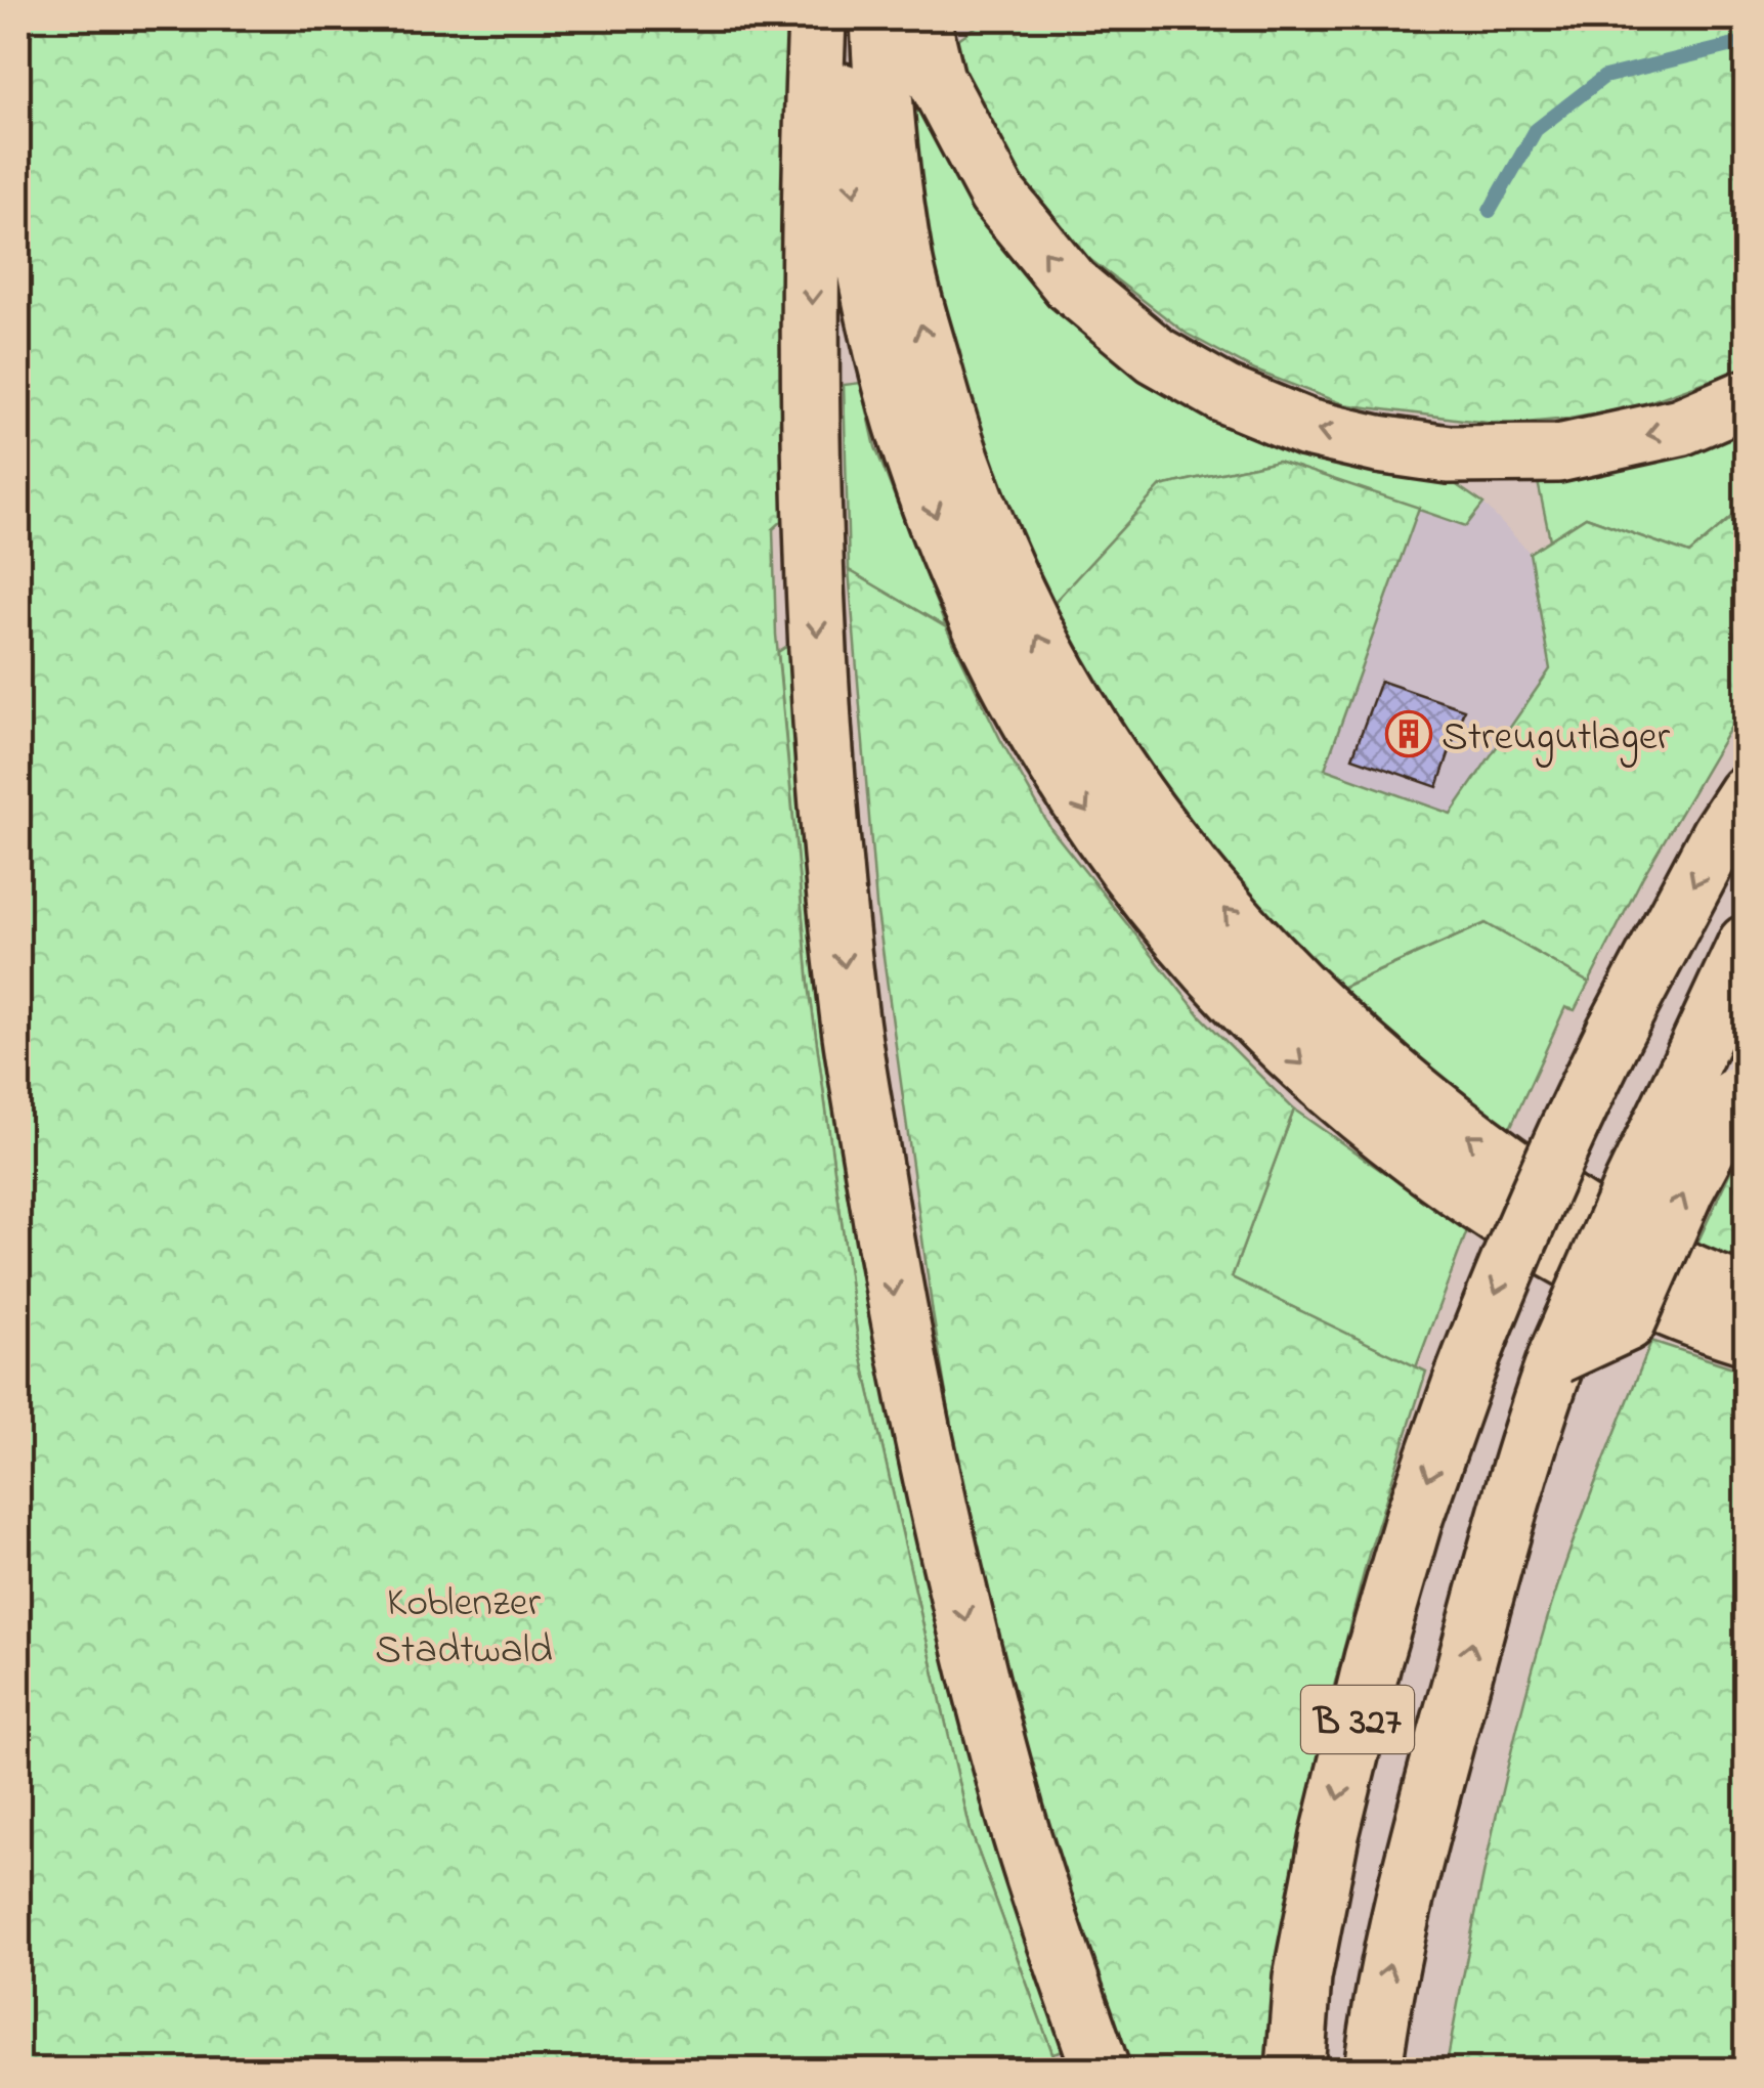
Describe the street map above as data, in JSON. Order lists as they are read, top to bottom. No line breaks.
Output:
{"streets":{"highway":["B 327"]},"parks":["Koblenzer Stadtwald"],"places":{"building":["Streugutlager"]}}
